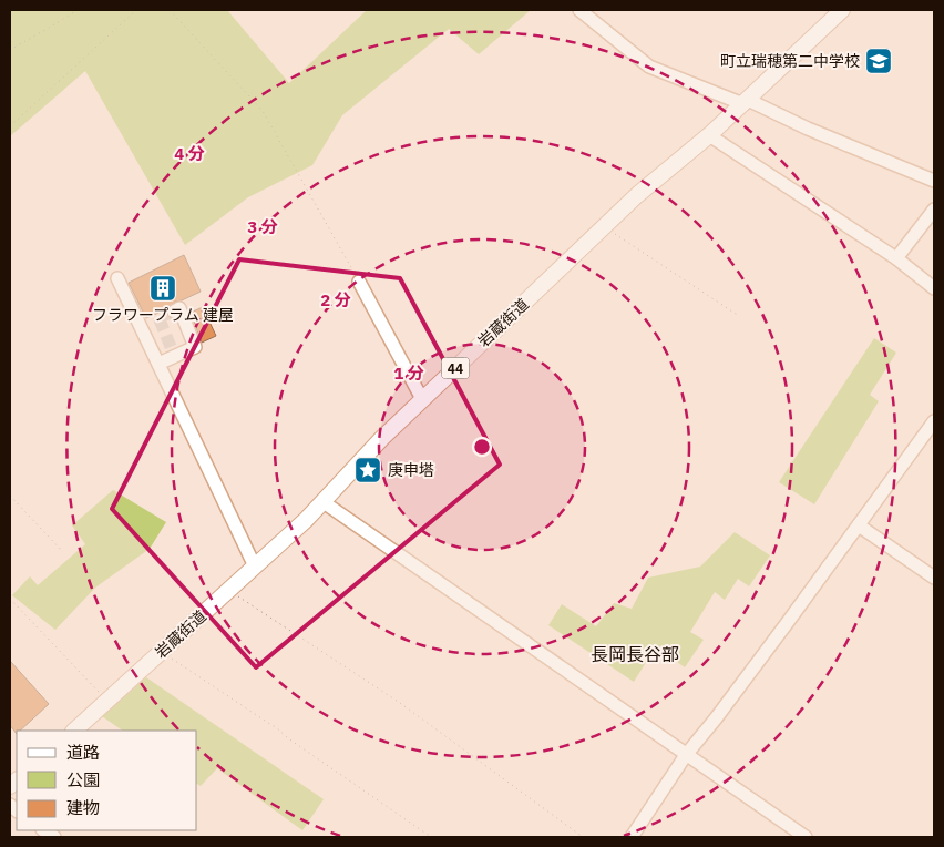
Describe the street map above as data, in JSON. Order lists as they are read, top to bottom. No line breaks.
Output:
{"streets":{"main road":["岩蔵街道","44"]},"districts":["長岡長谷部"],"places":{"school or university":["町立瑞穂第二中学校"],"building":["フラワープラム 建屋"],"place":["庚申塔"]},"legend":["道路","公園","建物"],"rings":["4 分","3 分","2 分","1 分"]}
